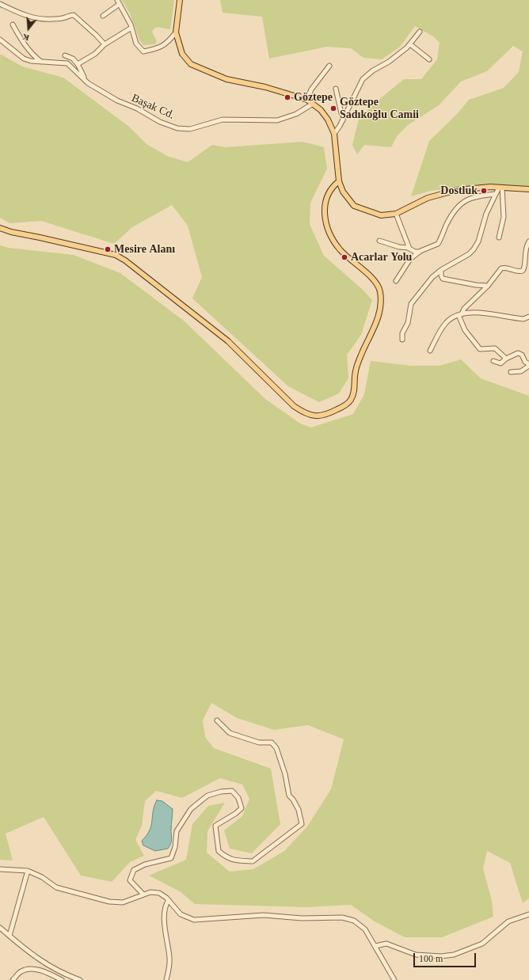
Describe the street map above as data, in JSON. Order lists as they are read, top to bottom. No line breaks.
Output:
{"streets":{"street":["Başak Cd."]},"places":["Göztepe","Göztepe Sadıkoğlu Camii","Dostluk","Mesire Alanı","Acarlar Yolu"],"scale_bar":"100 m","north":"bottom"}
